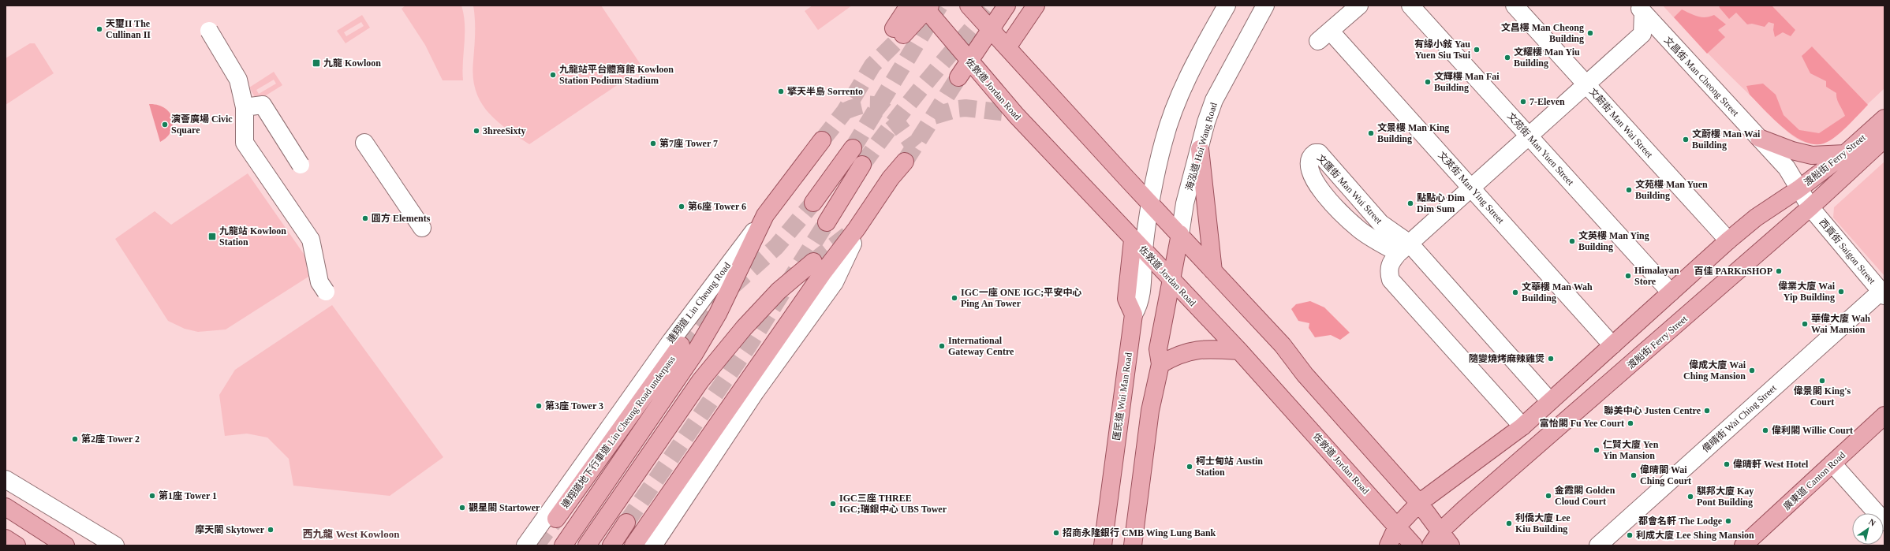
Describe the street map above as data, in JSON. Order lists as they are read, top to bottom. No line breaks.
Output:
{"streets":{"main road":["佐敦道 Jordan Road","海泓道 Hoi Wang Road","渡船街 Ferry Street","連翔道 Lin Cheung Road","匯民道 Wui Man Road","連翔道地下行車道 Lin Cheung Road underpass","廣東道 Canton Road"],"street":["文昌街 Man Cheong Street","文蔚街 Man Wai Street","文苑街 Man Yuen Street","文英街 Man Ying Street","文匯街 Man Wui Street","西貢街 Saigon Street","偉晴街 Wai Ching Street"]},"crossings":[["文昌街 Man Cheong Street","渡船街 Ferry Street"],["文昌街 Man Cheong Street","西貢街 Saigon Street"],["佐敦道 Jordan Road","海泓道 Hoi Wang Road"],["佐敦道 Jordan Road","匯民道 Wui Man Road"],["文蔚街 Man Wai Street","渡船街 Ferry Street"],["文苑街 Man Yuen Street","渡船街 Ferry Street"],["渡船街 Ferry Street","文英街 Man Ying Street"],["渡船街 Ferry Street","文匯街 Man Wui Street"],["渡船街 Ferry Street","西貢街 Saigon Street"],["西貢街 Saigon Street","偉晴街 Wai Ching Street"]],"districts":["西九龍 West Kowloon"],"places":{"other":["天璽II The Cullinan II","文昌樓 Man Cheong Building","有緣小敍 Yau Yuen Siu Tsui","文耀樓 Man Yiu Building","九龍站平台體育館 Kowloon Station Podium Stadium","文輝樓 Man Fai Building","擎天半島 Sorrento","7-Eleven","演薈廣場 Civic Square","3hreeSixty","文景樓 Man King Building","文蔚樓 Man Wai Building","第7座 Tower 7","文苑樓 Man Yuen Building","點點心 Dim Dim Sum","第6座 Tower 6","圓方 Elements","文英樓 Man Ying Building","百佳 PARKnSHOP","Himalayan Store","偉業大廈 Wai Yip Building","文華樓 Man Wah Building","IGC一座 ONE IGC;平安中心 Ping An Tower","華偉大廈 Wah Wai Mansion","International Gateway Centre","隨變燒烤麻辣雞煲","偉成大廈 Wai Ching Mansion","偉景閣 King's Court","第3座 Tower 3","聯美中心 Justen Centre","富怡閣 Fu Yee Court","偉利閣 Willie Court","第2座 Tower 2","仁賢大廈 Yen Yin Mansion","偉晴軒 West Hotel","柯士甸站 Austin Station","偉晴閣 Wai Ching Court","第1座 Tower 1","金霞閣 Golden Cloud Court","騏邦大廈 Kay Pont Building","IGC三座 THREE IGC;瑞銀中心 UBS Tower","觀星閣 Startower","都會名軒 The Lodge","利僑大廈 Lee Kiu Building","摩天閣 Skytower","招商永隆銀行 CMB Wing Lung Bank","利成大廈 Lee Shing Mansion"],"transit":["九龍 Kowloon","九龍站 Kowloon Station"]},"north":"top right"}
